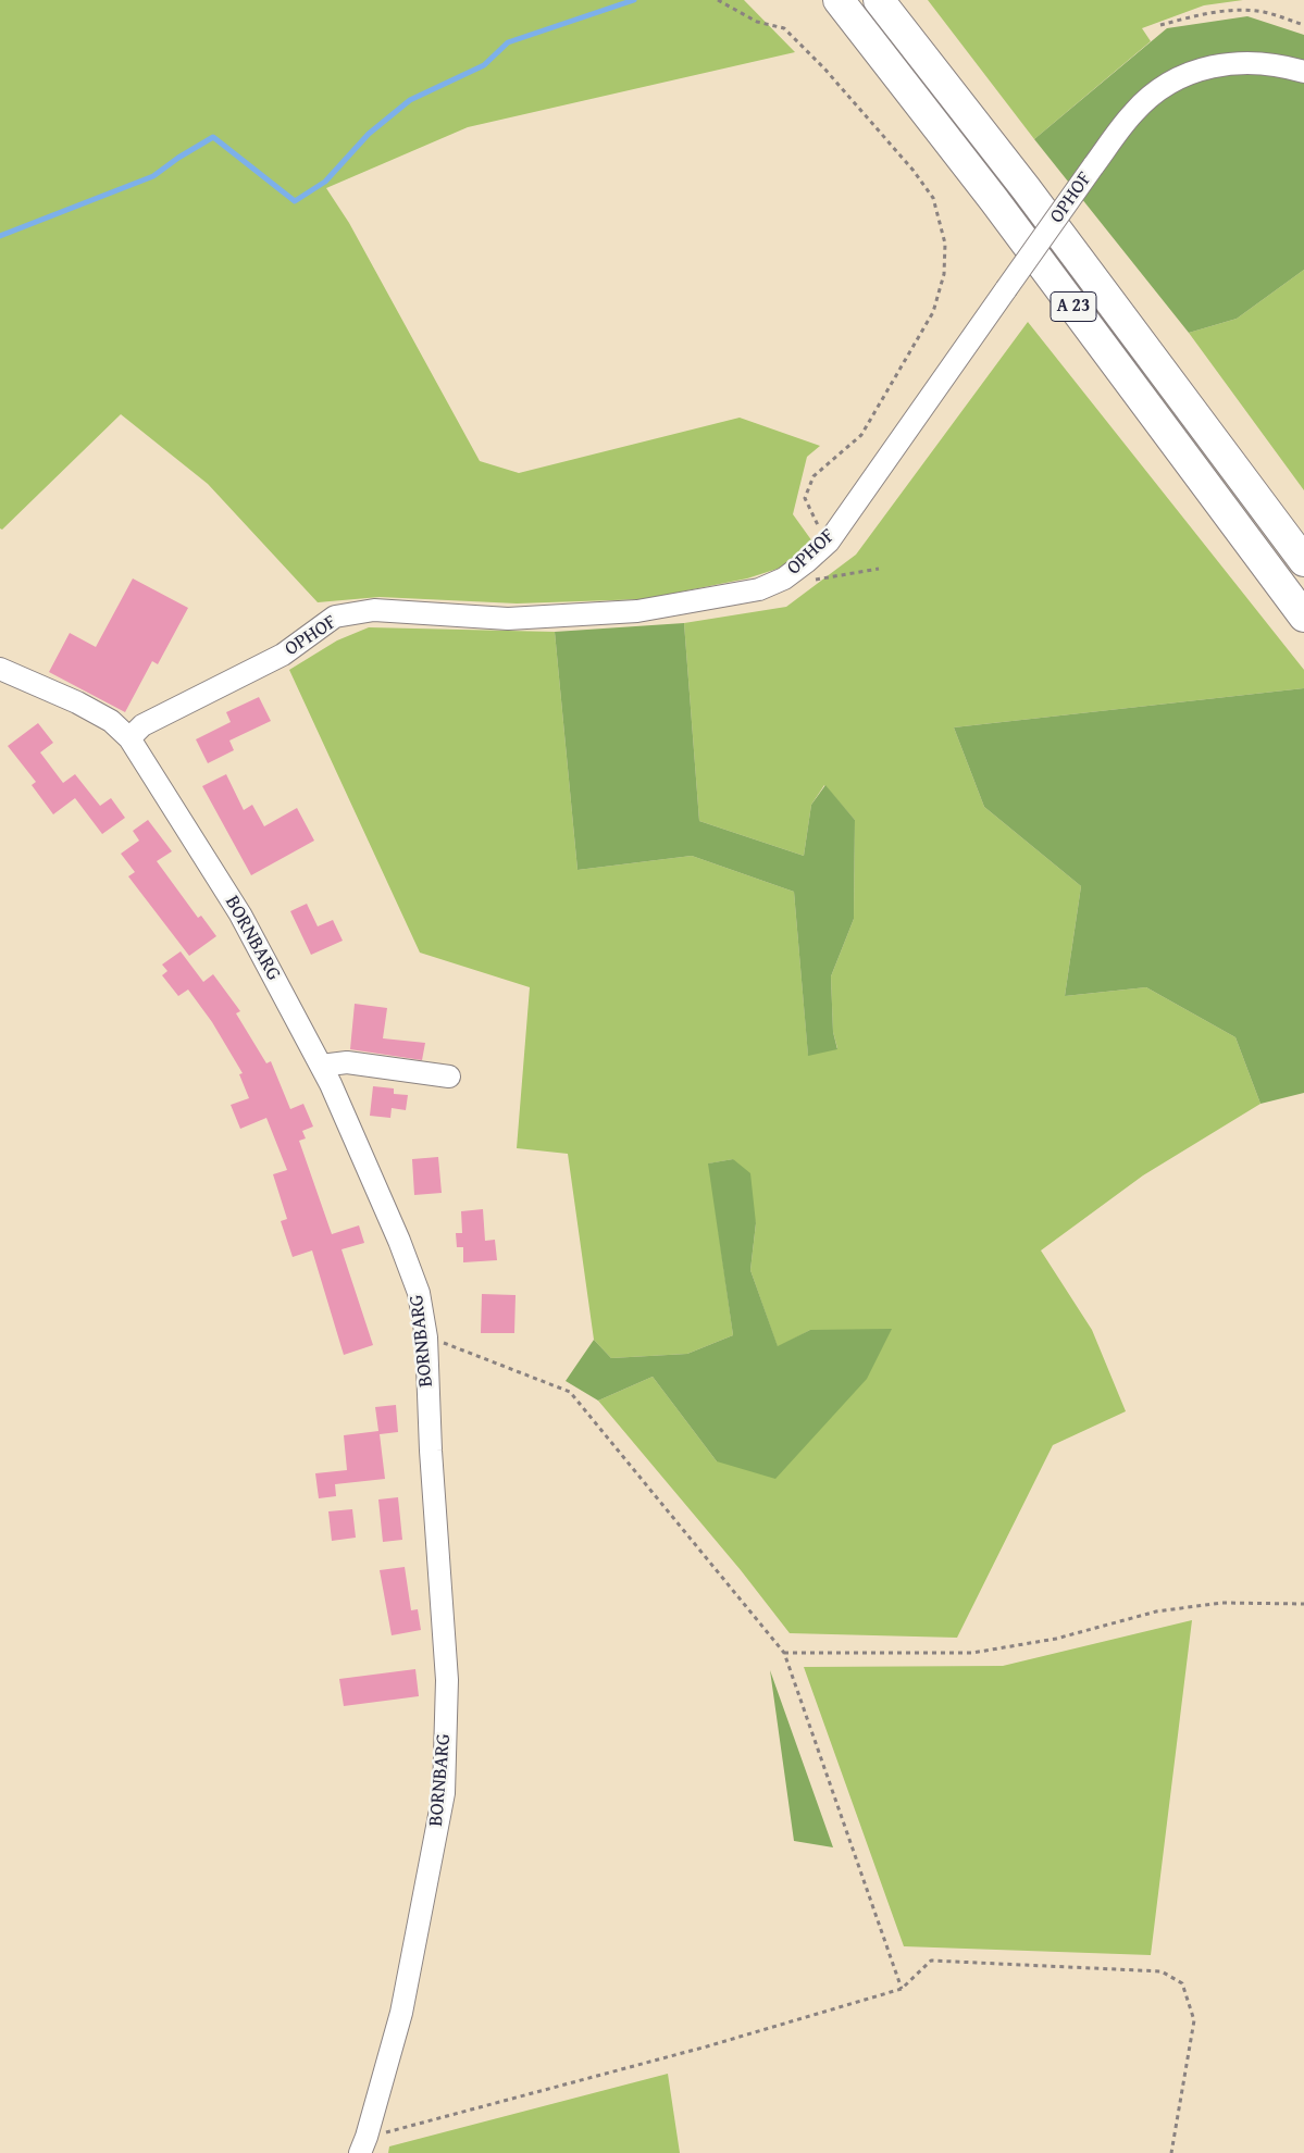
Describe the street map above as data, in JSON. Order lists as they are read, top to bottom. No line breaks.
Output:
{"streets":{"highway":["A 23"],"street":["OPHOF","BORNBARG"]},"crossings":[["OPHOF","BORNBARG"]]}
